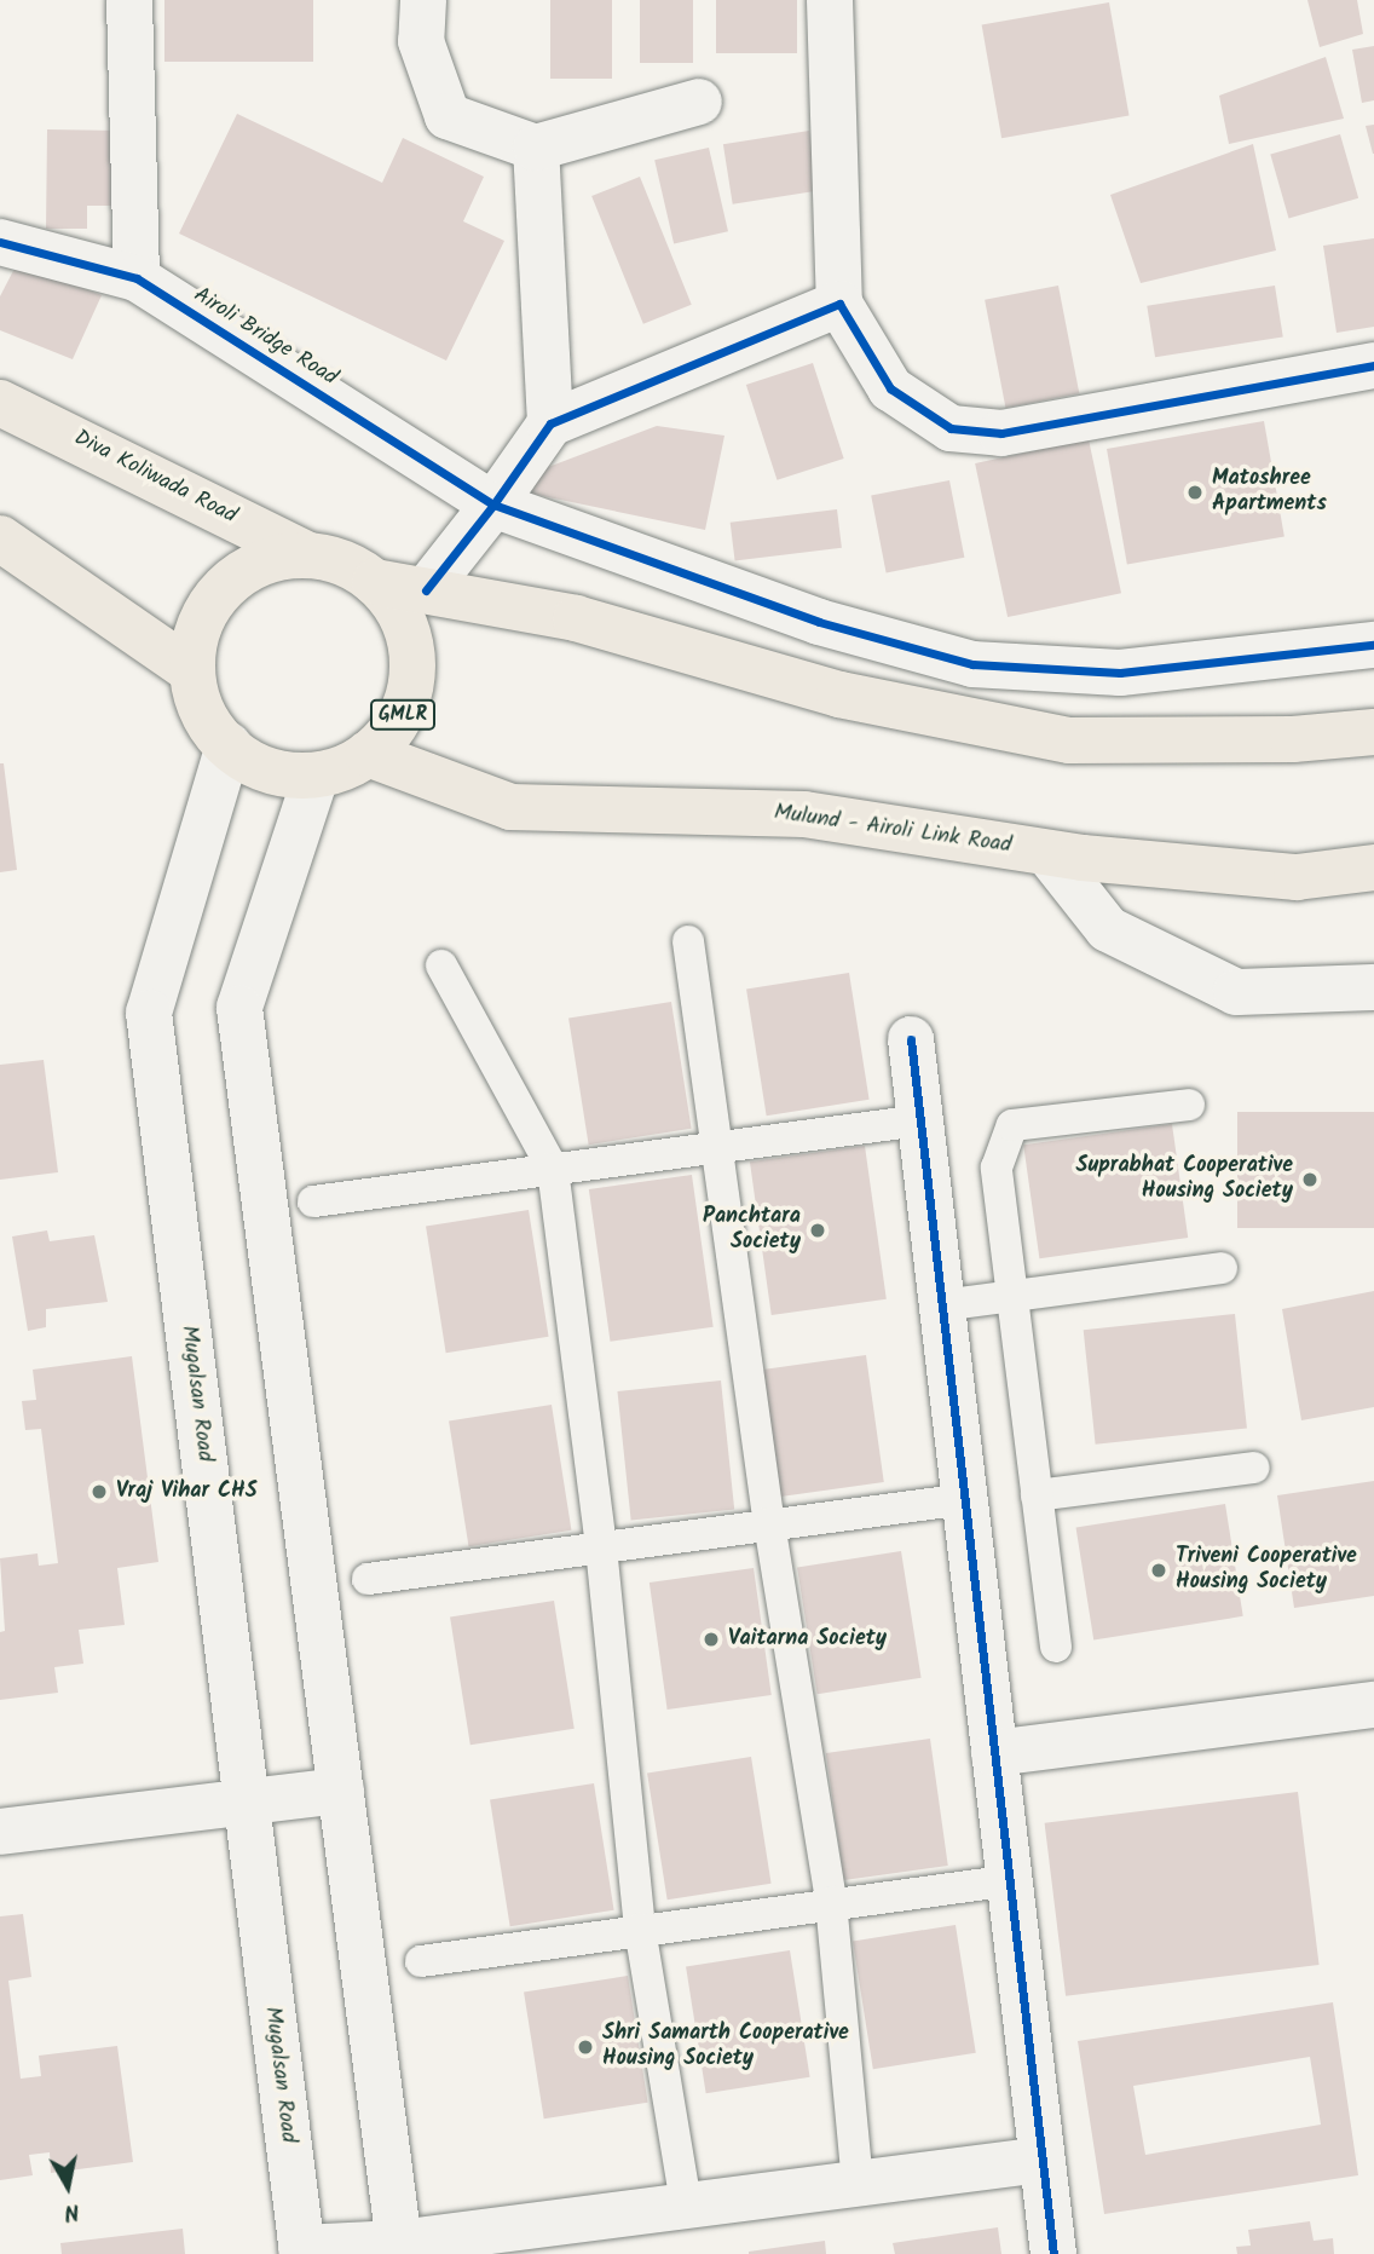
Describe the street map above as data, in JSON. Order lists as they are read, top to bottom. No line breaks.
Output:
{"streets":{"main road":["Diva Koliwada Road","GMLR","Mulund - Airoli Link Road"],"street":["Airoli Bridge Road","Mugalsan Road"]},"crossings":[["Diva Koliwada Road","GMLR"],["Diva Koliwada Road","Mulund - Airoli Link Road"],["Diva Koliwada Road","Mugalsan Road"],["GMLR","Mulund - Airoli Link Road"],["GMLR","Mugalsan Road"],["Mulund - Airoli Link Road","Mugalsan Road"]],"places":["Matoshree Apartments","Suprabhat Cooperative Housing Society","Panchtara Society","Vraj Vihar CHS","Triveni Cooperative Housing Society","Vaitarna Society","Shri Samarth Cooperative Housing Society"],"north":"bottom"}
